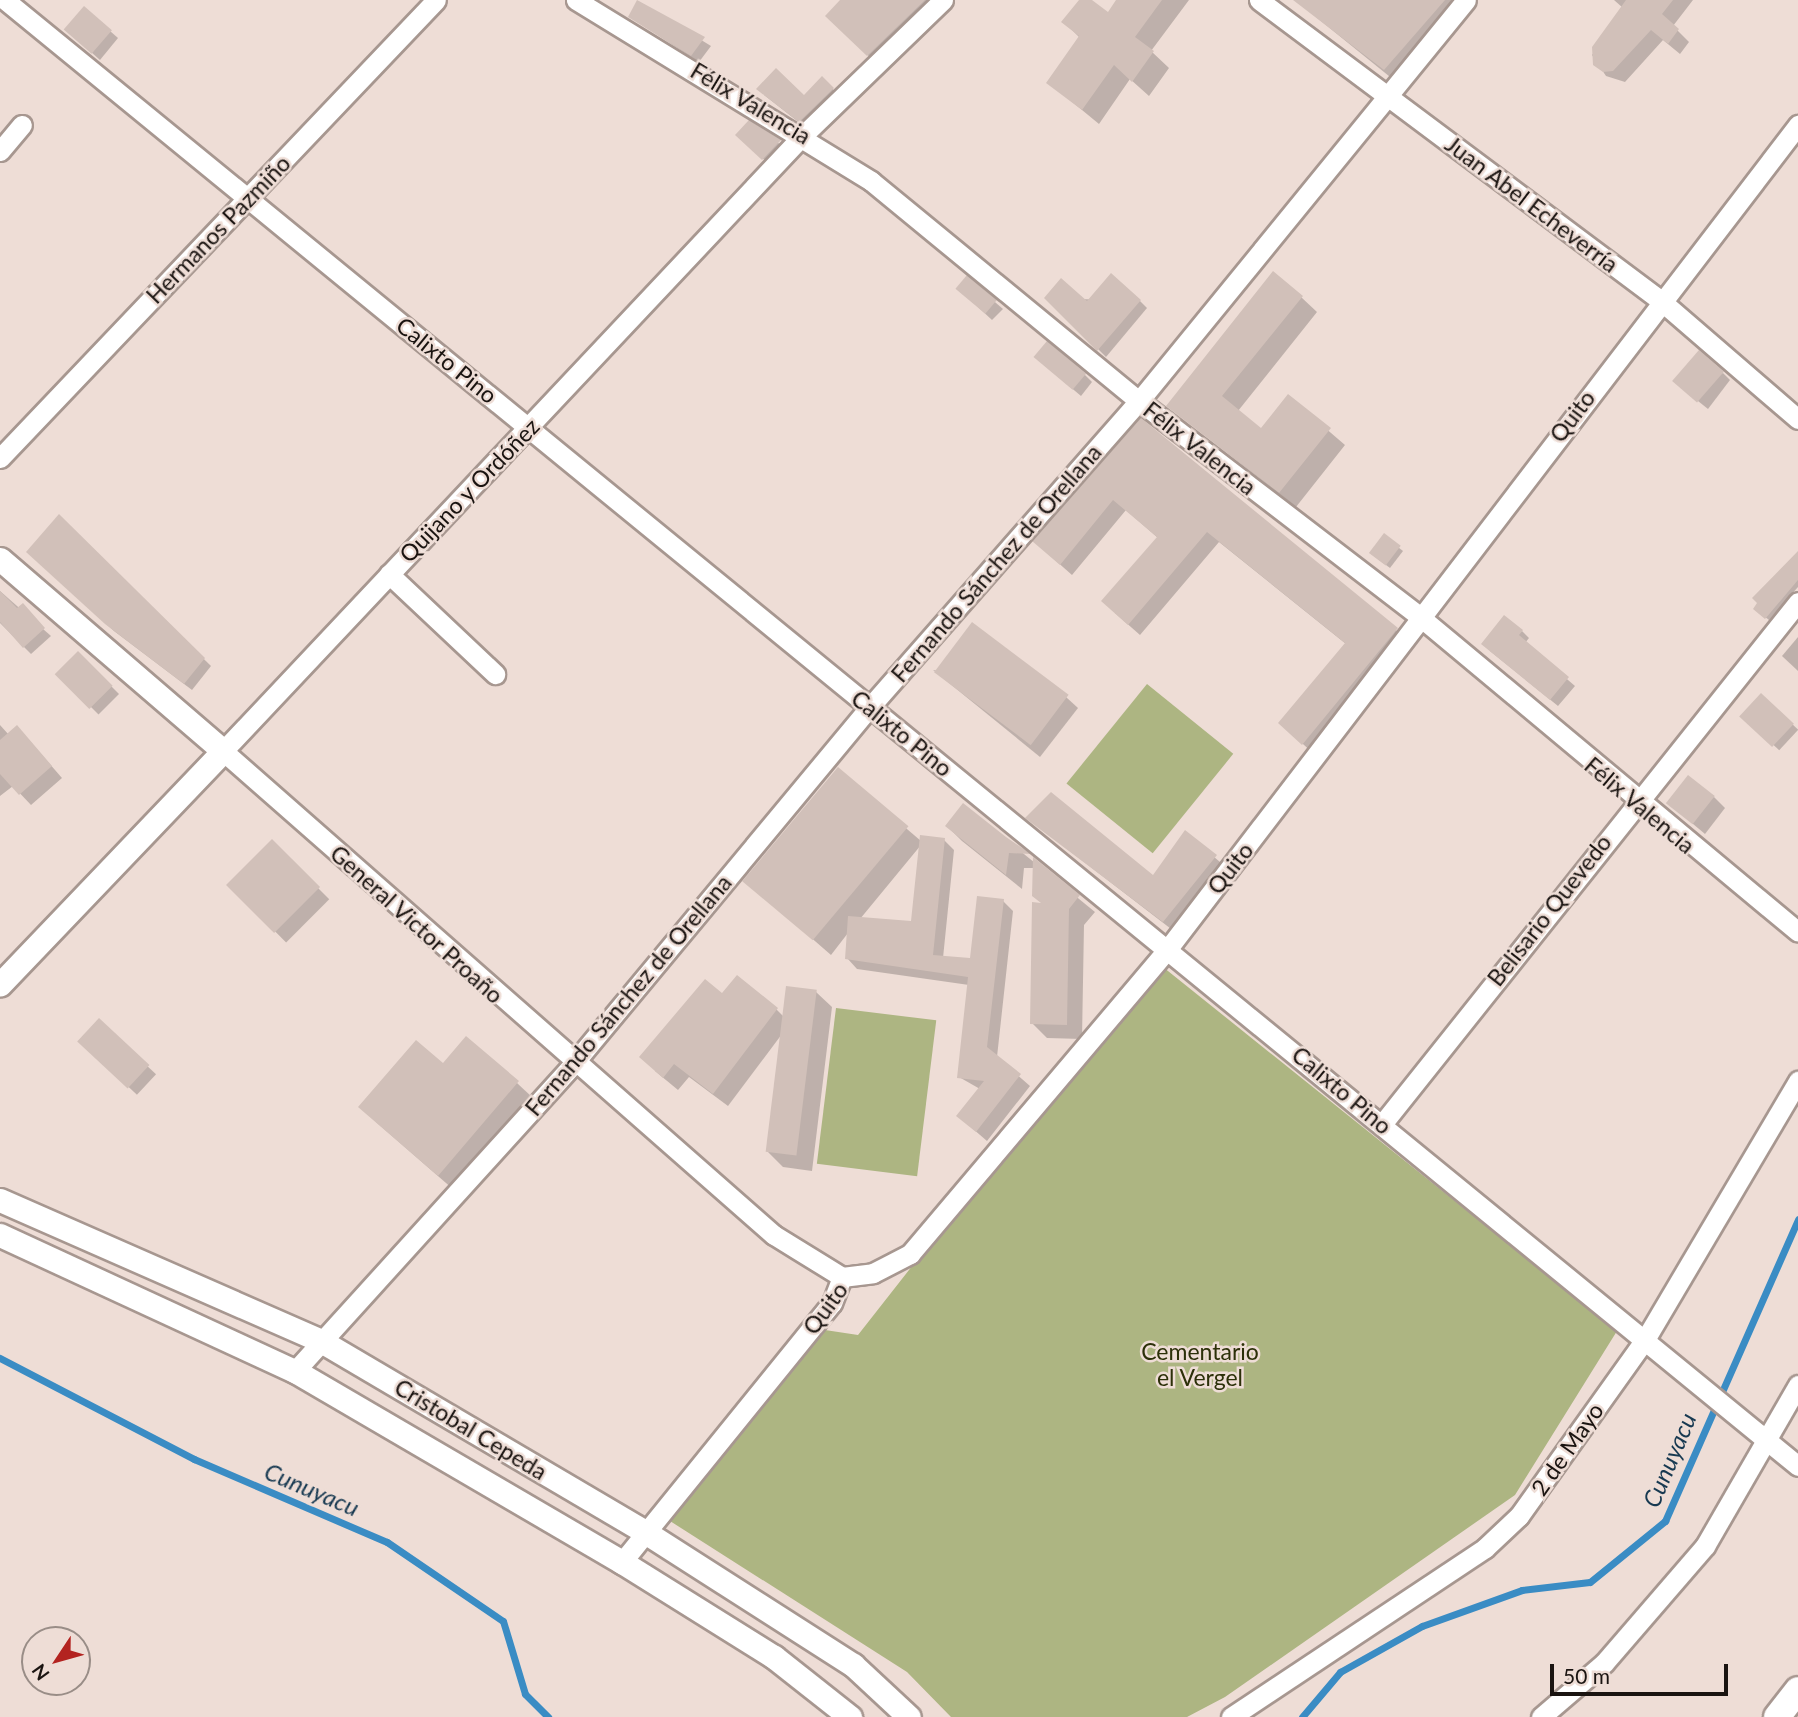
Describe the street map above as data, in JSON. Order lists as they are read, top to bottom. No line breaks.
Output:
{"streets":{"street":["Félix Valencia","Juan Abel Echeverría","Hermanos Pazmiño","Calixto Pino","Quito","Quijano y Ordóñez","Fernando Sánchez de Orellana","Belisario Quevedo","General Victor Proaño","Cristobal Cepeda","2 de Mayo"]},"crossings":[["Félix Valencia","Quito"],["Félix Valencia","Quijano y Ordóñez"],["Félix Valencia","Fernando Sánchez de Orellana"],["Félix Valencia","Belisario Quevedo"],["Juan Abel Echeverría","Quito"],["Juan Abel Echeverría","Fernando Sánchez de Orellana"],["Hermanos Pazmiño","Calixto Pino"],["Calixto Pino","Quito"],["Calixto Pino","Quijano y Ordóñez"],["Calixto Pino","Fernando Sánchez de Orellana"],["Calixto Pino","Belisario Quevedo"],["Calixto Pino","2 de Mayo"],["Quito","General Victor Proaño"],["Quito","Cristobal Cepeda"],["Quijano y Ordóñez","General Victor Proaño"],["Fernando Sánchez de Orellana","General Victor Proaño"],["Fernando Sánchez de Orellana","Cristobal Cepeda"]],"water":["Cunuyacu"],"parks":["Cementario el Vergel"],"scale_bar":"50 m","north":"bottom left"}
